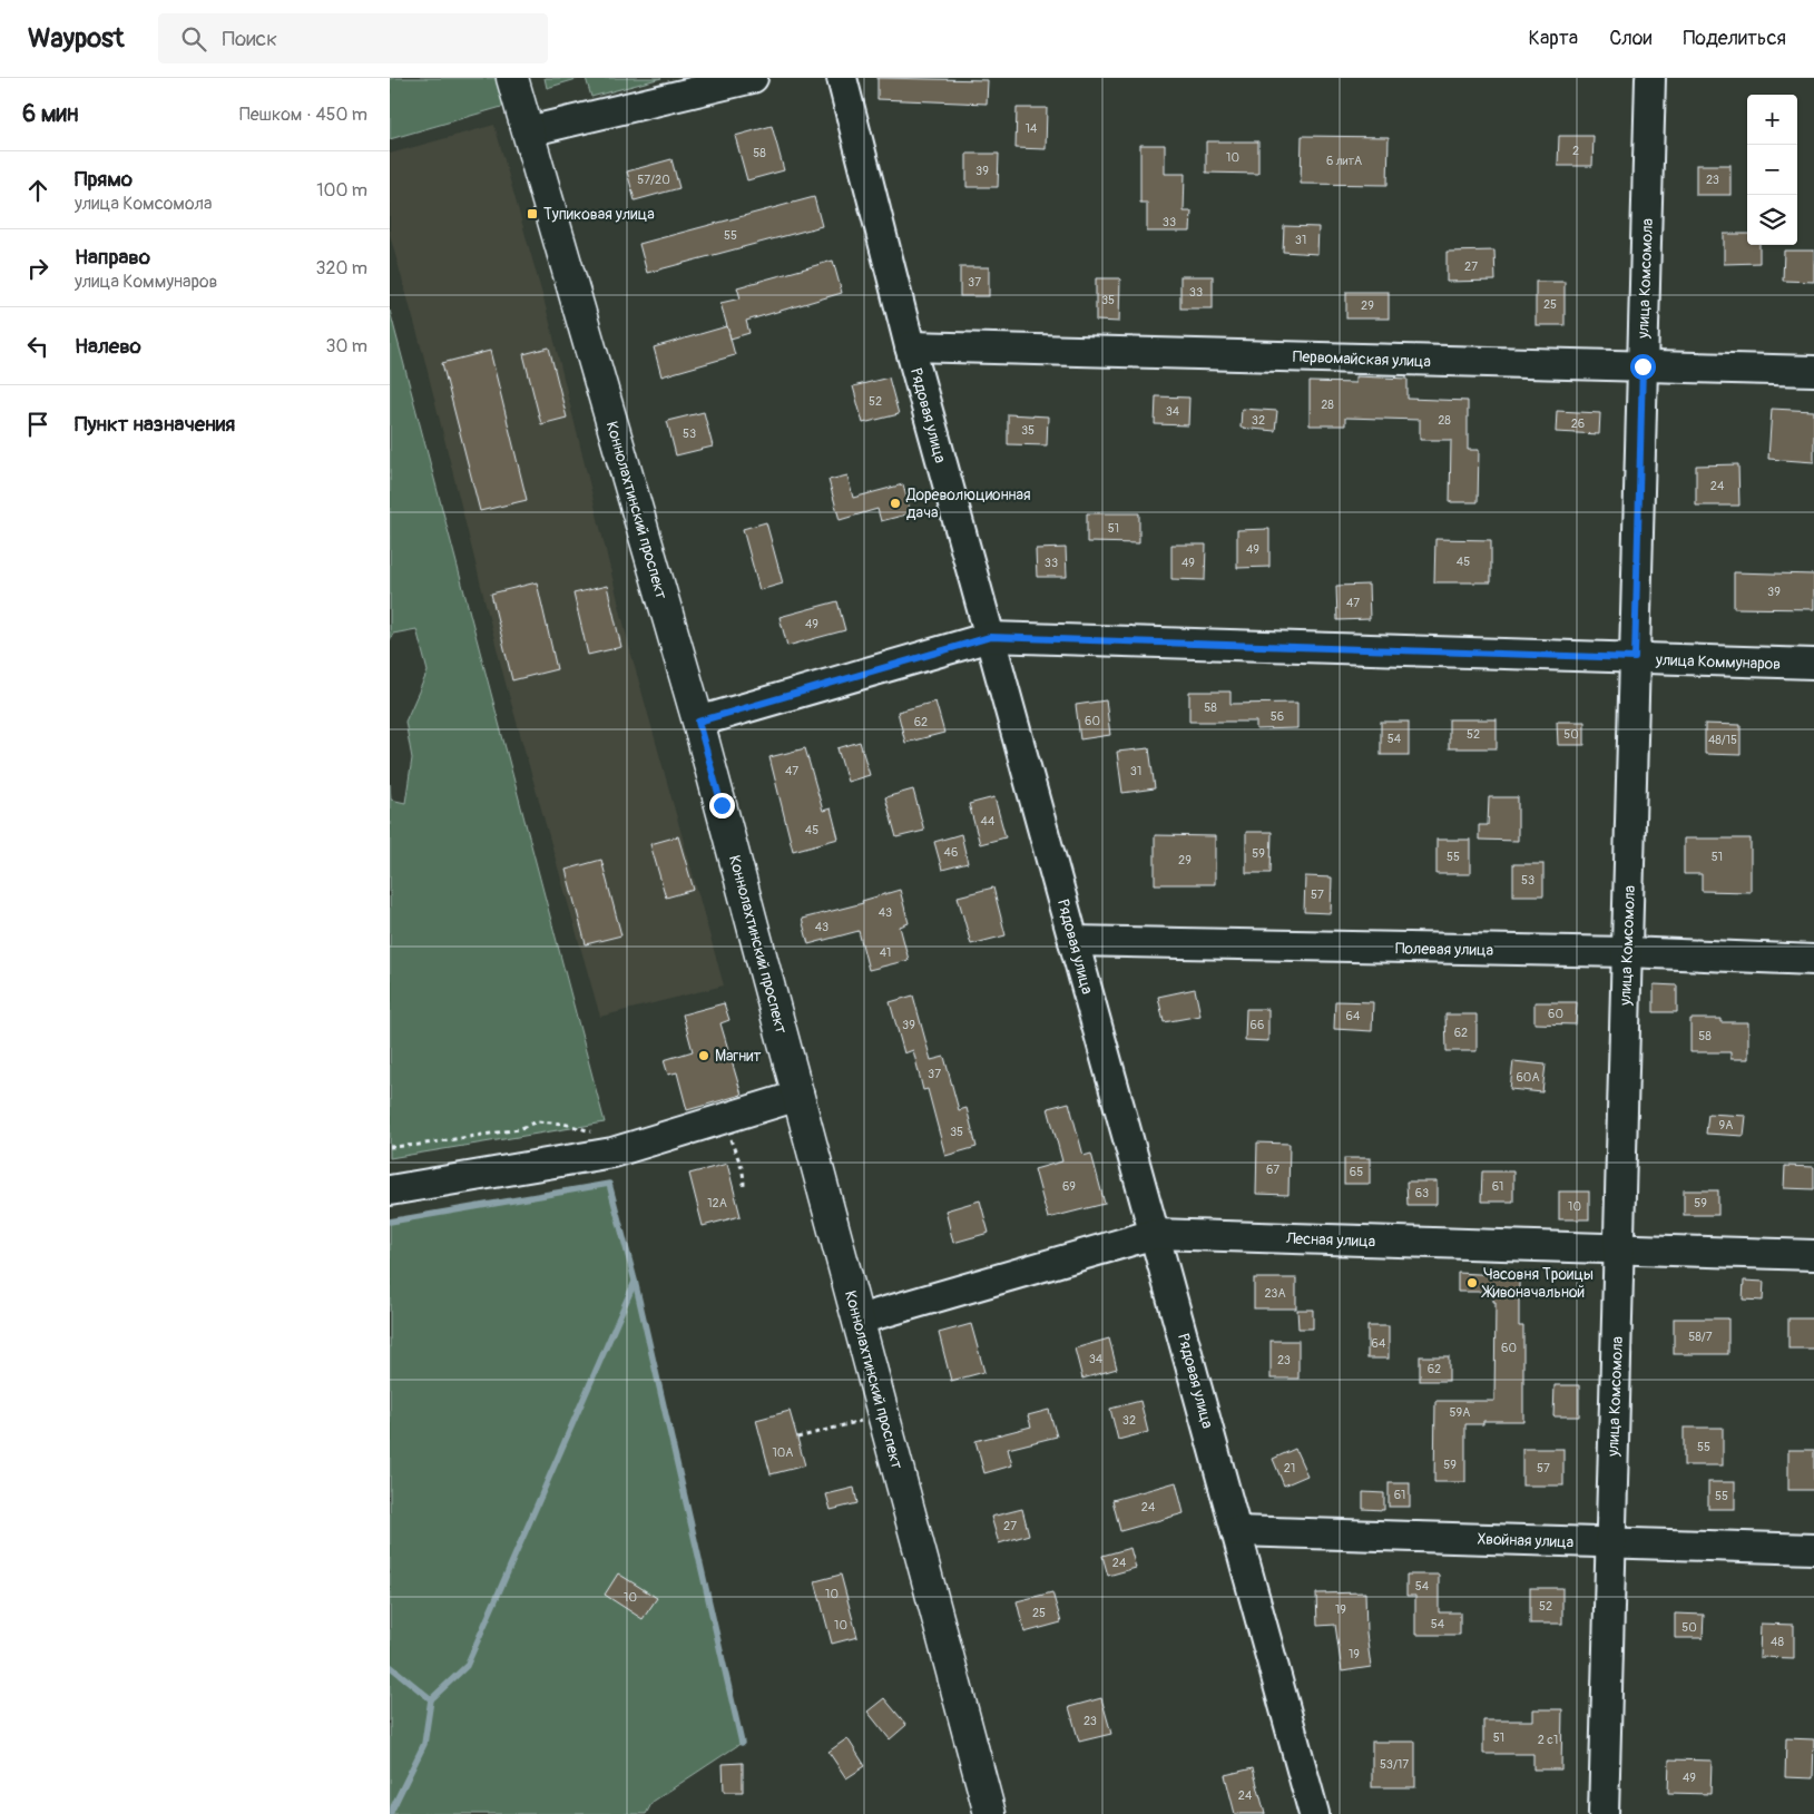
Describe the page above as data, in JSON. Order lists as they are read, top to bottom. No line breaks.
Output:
{"streets":{"main road":["Коннолахтинский проспект"],"street":["улица Комсомола","Первомайская улица","Рядовая улица","улица Коммунаров","Полевая улица","Лесная улица","Хвойная улица"]},"crossings":[["улица Комсомола","Первомайская улица"],["улица Комсомола","улица Коммунаров"],["улица Комсомола","Полевая улица"],["улица Комсомола","Лесная улица"],["улица Комсомола","Хвойная улица"],["Первомайская улица","Рядовая улица"],["Рядовая улица","улица Коммунаров"],["Рядовая улица","Полевая улица"],["Рядовая улица","Лесная улица"],["Рядовая улица","Хвойная улица"],["Коннолахтинский проспект","улица Коммунаров"],["Коннолахтинский проспект","Лесная улица"]],"places":{"transit":["Тупиковая улица"],"other":["Дореволюционная дача","Магнит","Часовня Троицы Живоначальной"]},"house_numbers":["14","2","58","10","6 литА","39","57/20","23","33","55","31","27","37","33","35","25","29","52","28","34","32","28","26","35","53","24","51","49","45","33","49","39","47","49","58","56","60","62","52","50","54","48/15","47","31","44","45","46","59","55","51","29","53","57","43","43","41","60","64","39","66","62","58","37","60А","9А","35","67","65","69","61","63","12А","59","10","23А","58/7","64","60","34","23","62","59А","32","55","10А","59","21","57","61","55","24","27","24","54","10","10","52","19","25","54","10","50","48","19","23","51","2 с1","53/17","49","24"],"page":{"header":"Waypost","search":"Поиск","nav":["Карта","Слои","Поделиться"],"heading":["6 мин","Пешком · 450 m"],"map_buttons":["+","−"],"list":[["Прямо","улица Комсомола","100 m"],["Направо","улица Коммунаров","320 m"],["Налево","30 m"],"Пункт назначения"]}}
